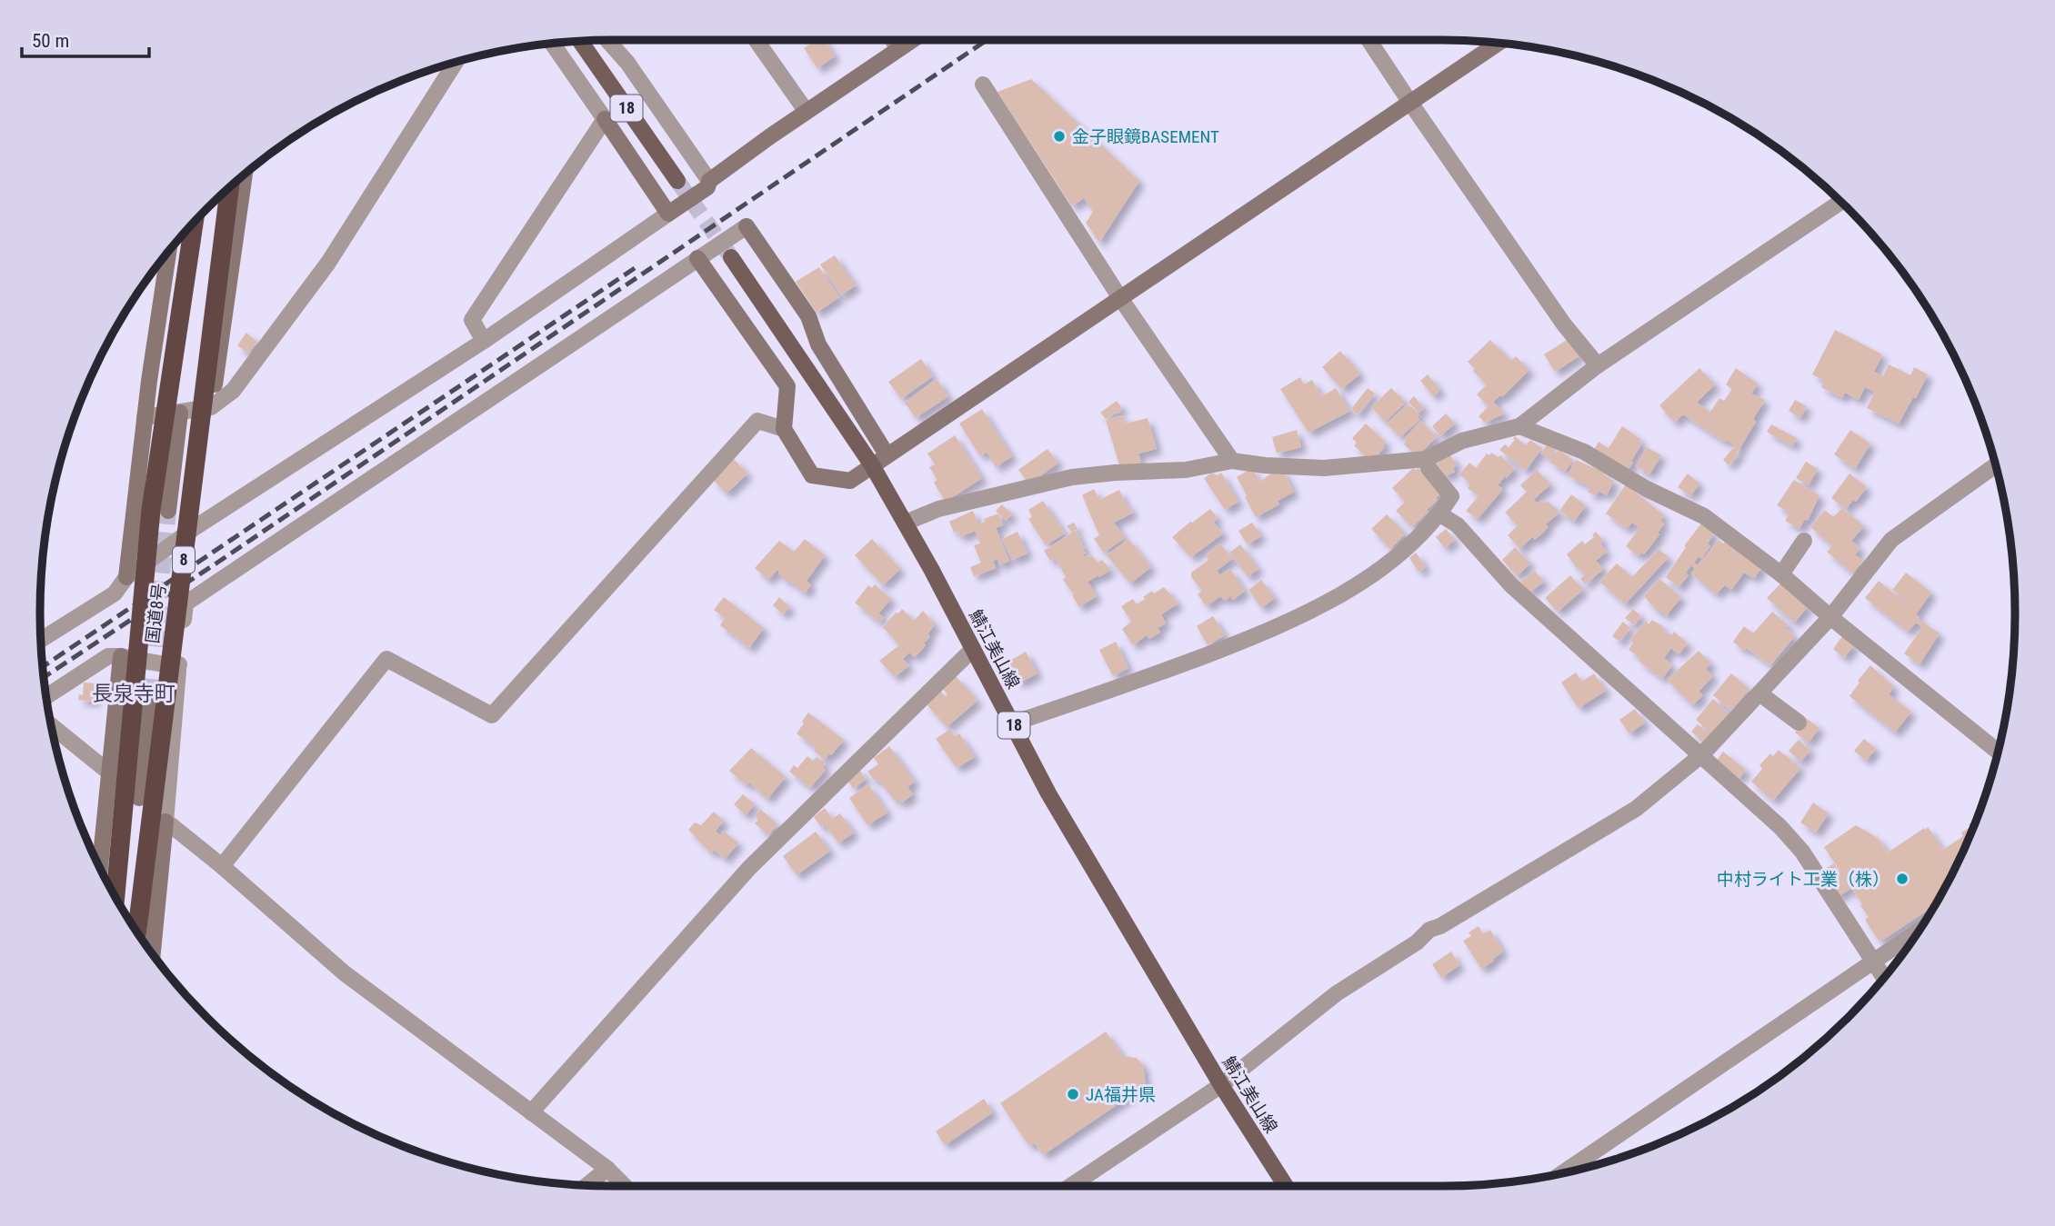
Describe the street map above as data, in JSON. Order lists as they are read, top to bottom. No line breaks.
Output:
{"streets":{"highway":["8","国道8号"],"main road":["18","鯖江美山線"]},"districts":["長泉寺町"],"places":["金子眼鏡BASEMENT","中村ライト工業（株）","JA福井県"],"scale_bar":"50 m"}
